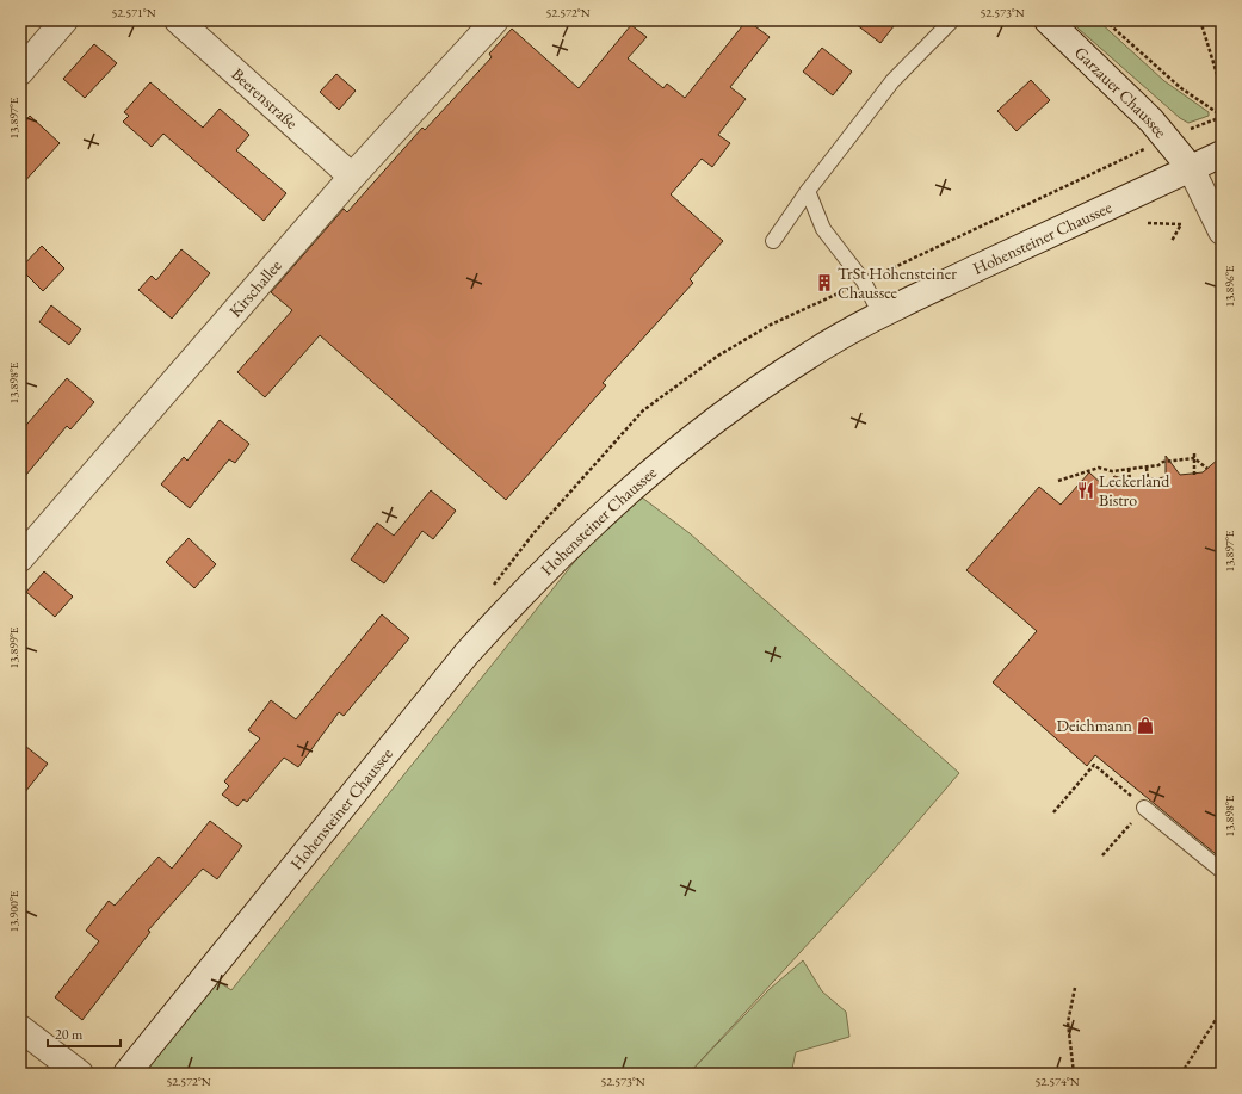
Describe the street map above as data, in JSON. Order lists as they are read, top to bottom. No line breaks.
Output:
{"streets":{"main road":["Garzauer Chaussee","Beerenstraße","Hohensteiner Chaussee","Kirschallee"]},"crossings":[["Garzauer Chaussee","Hohensteiner Chaussee"],["Beerenstraße","Kirschallee"]],"places":{"building":["TrSt Hohensteiner Chaussee"],"restaurant":["Leckerland Bistro"],"shop":["Deichmann"]},"scale_bar":"20 m","coordinates":["52.571°N","52.572°N","52.573°N","13.897°E","13.896°E","13.898°E","13.899°E","13.900°E","52.574°N"]}
